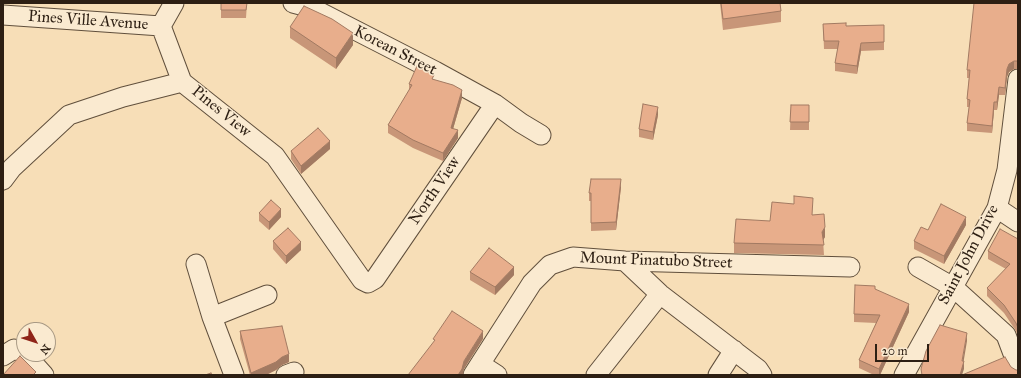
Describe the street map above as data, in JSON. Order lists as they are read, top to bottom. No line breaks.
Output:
{"streets":{"street":["Pines Ville Avenue","Korean Street","Pines View","North View","Saint John Drive","Mount Pinatubo Street"]},"crossings":[["Pines Ville Avenue","Pines View"],["Korean Street","North View"],["Pines View","North View"]],"scale_bar":"20 m","north":"bottom right"}
